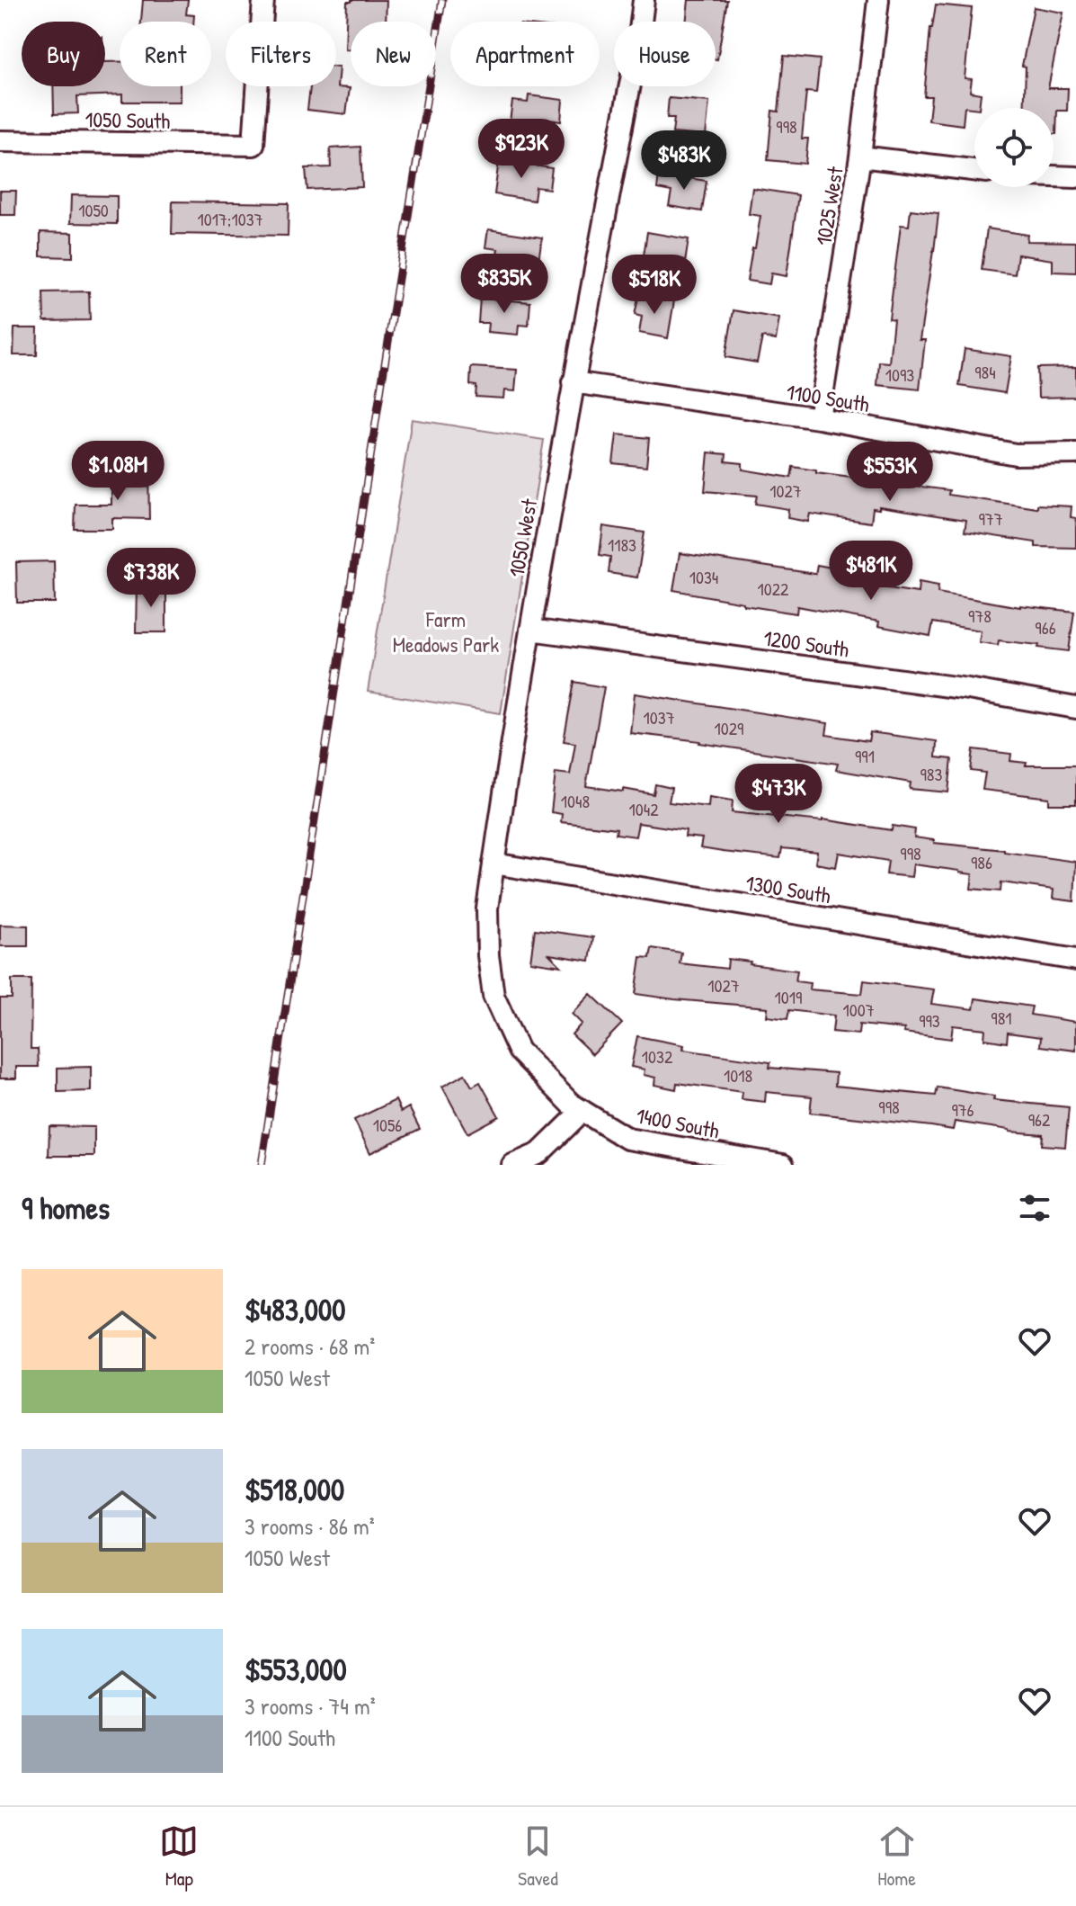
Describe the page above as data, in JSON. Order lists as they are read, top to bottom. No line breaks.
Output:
{"streets":{"street":["1050 South","1025 West","1100 South","1050 West","1200 South","1300 South","1400 South"]},"crossings":[["1025 West","1100 South"],["1100 South","1050 West"],["1050 West","1200 South"],["1050 West","1300 South"],["1050 West","1400 South"]],"parks":["Farm Meadows Park"],"house_numbers":["998","1050","1017;1037","984","1093","1027","977","1183","1034","1022","978","966","1037","1029","991","983","1048","1042","998","986","1027","1019","1007","981","993","1032","1018","998","976","962","1056"],"page":{"chip":["Buy","Rent","Filters","New","Apartment","House"],"price":["$923K","$483K","$835K","$518K","$1.08M","$553K","$481K","$738K","$473K"],"heading":"9 homes","list":[{"name":"$483,000","note":"2 rooms · 68 m² · 1050 West"},{"name":"$518,000","note":"3 rooms · 86 m² · 1050 West"},{"name":"$553,000","note":"3 rooms · 74 m² · 1100 South"}],"tabs":["Map","Saved","Home"]}}
